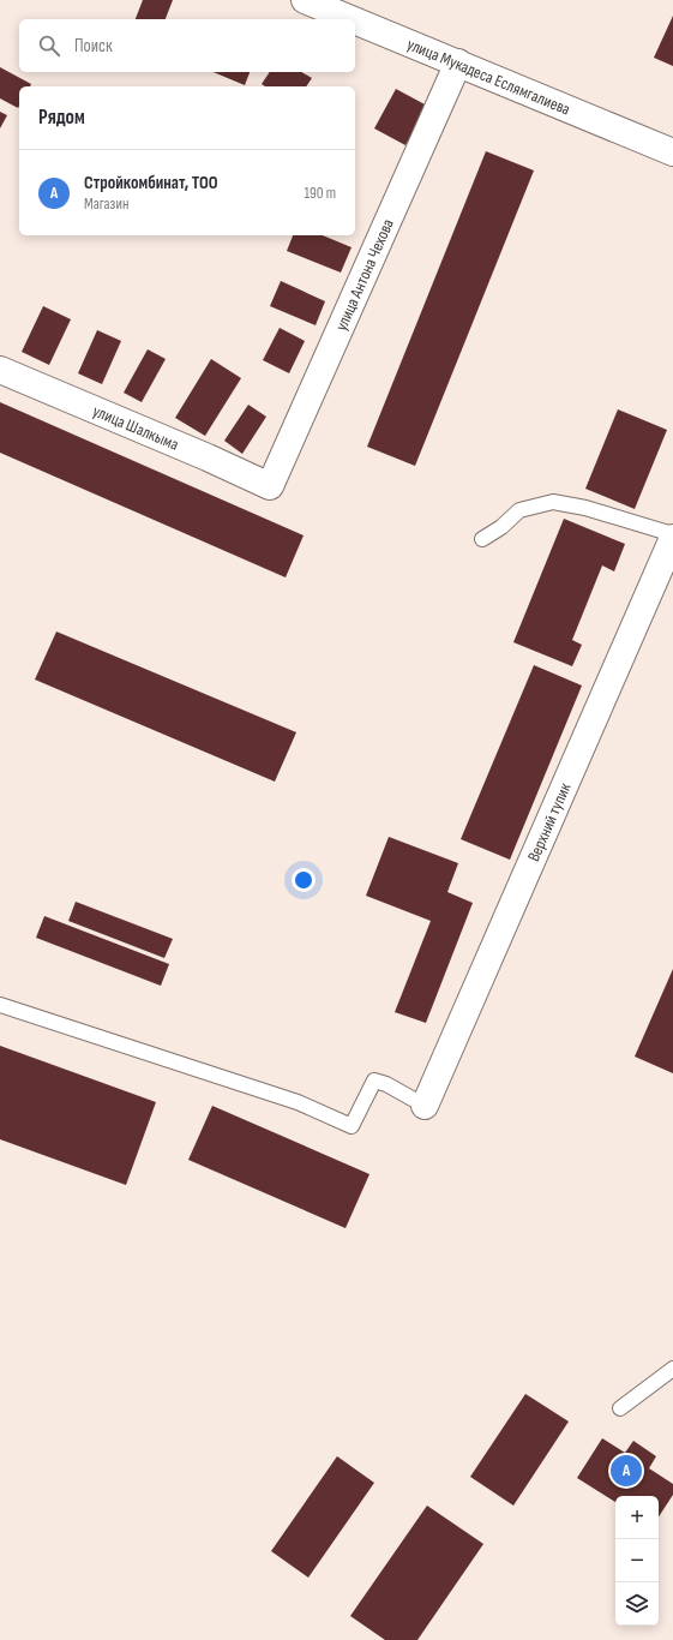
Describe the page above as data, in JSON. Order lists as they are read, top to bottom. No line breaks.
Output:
{"streets":{"street":["улица Мукадеса Еслямгалиева","улица Антона Чехова","улица Шалкыма","Верхний тупик"]},"crossings":[["улица Мукадеса Еслямгалиева","улица Антона Чехова"],["улица Антона Чехова","улица Шалкыма"]],"page":{"search":"Поиск","heading":"Рядом","list":[{"mark":"A","name":"Стройкомбинат, ТОО","note":"Магазин","value":"190 m"}],"pins":"A","map_buttons":["+","−"]}}
